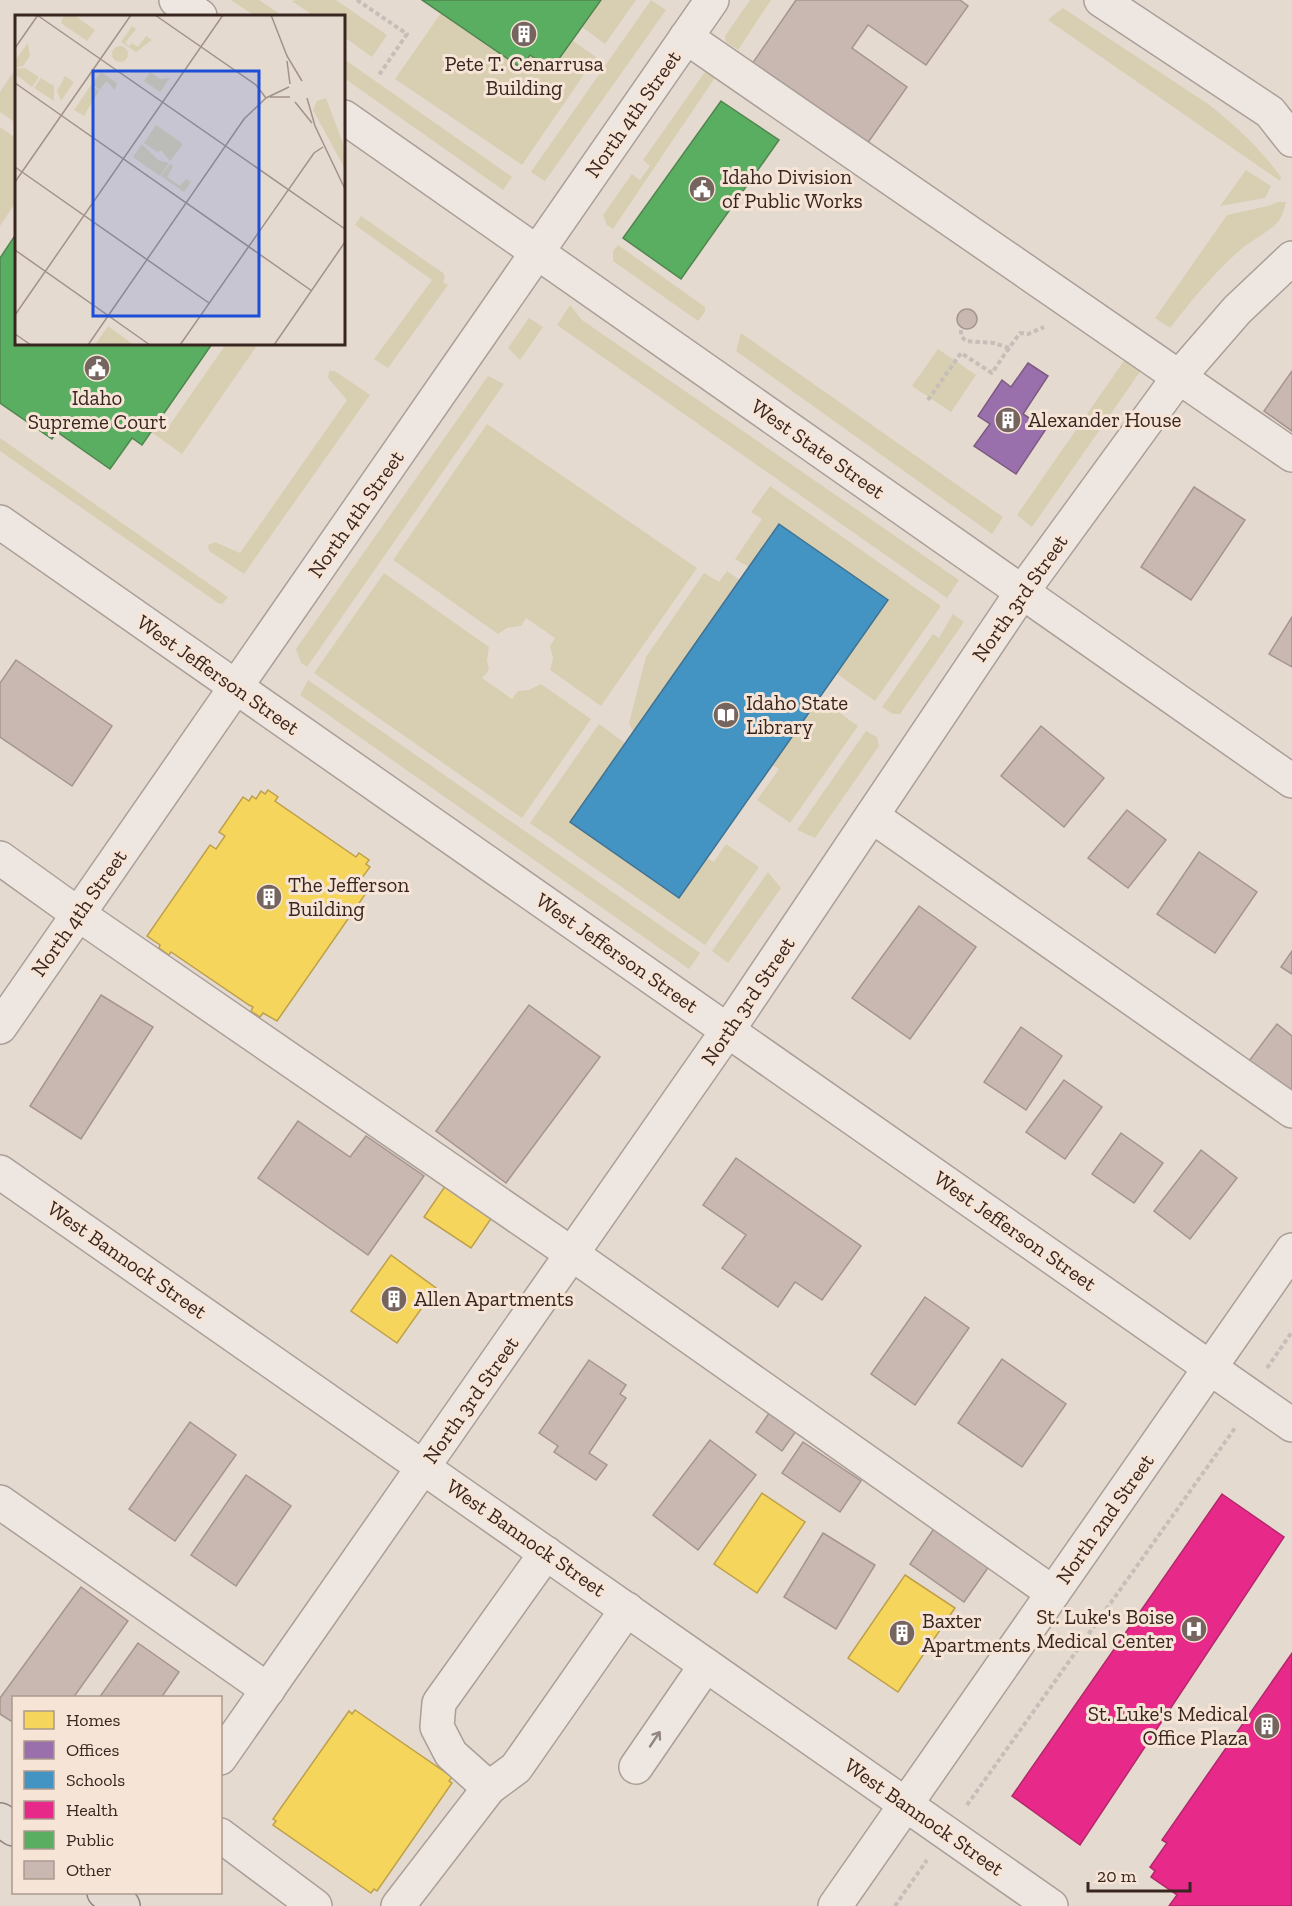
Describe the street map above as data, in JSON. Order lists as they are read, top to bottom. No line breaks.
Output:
{"streets":{"street":["North 4th Street","West State Street","North 3rd Street","West Jefferson Street","West Bannock Street","North 2nd Street"]},"crossings":[["North 4th Street","West State Street"],["North 4th Street","West Jefferson Street"],["West State Street","North 3rd Street"],["North 3rd Street","West Jefferson Street"],["North 3rd Street","West Bannock Street"],["West Jefferson Street","North 2nd Street"],["West Bannock Street","North 2nd Street"]],"places":{"building":["Pete T. Cenarrusa Building","Alexander House","The Jefferson Building","Allen Apartments","Baxter Apartments","St. Luke's Medical Office Plaza"],"public building":["Idaho Division of Public Works","Idaho Supreme Court"],"library":["Idaho State Library"],"hospital":["St. Luke's Boise Medical Center"]},"legend":["Homes","Offices","Schools","Health","Public","Other"],"scale_bar":"20 m"}
